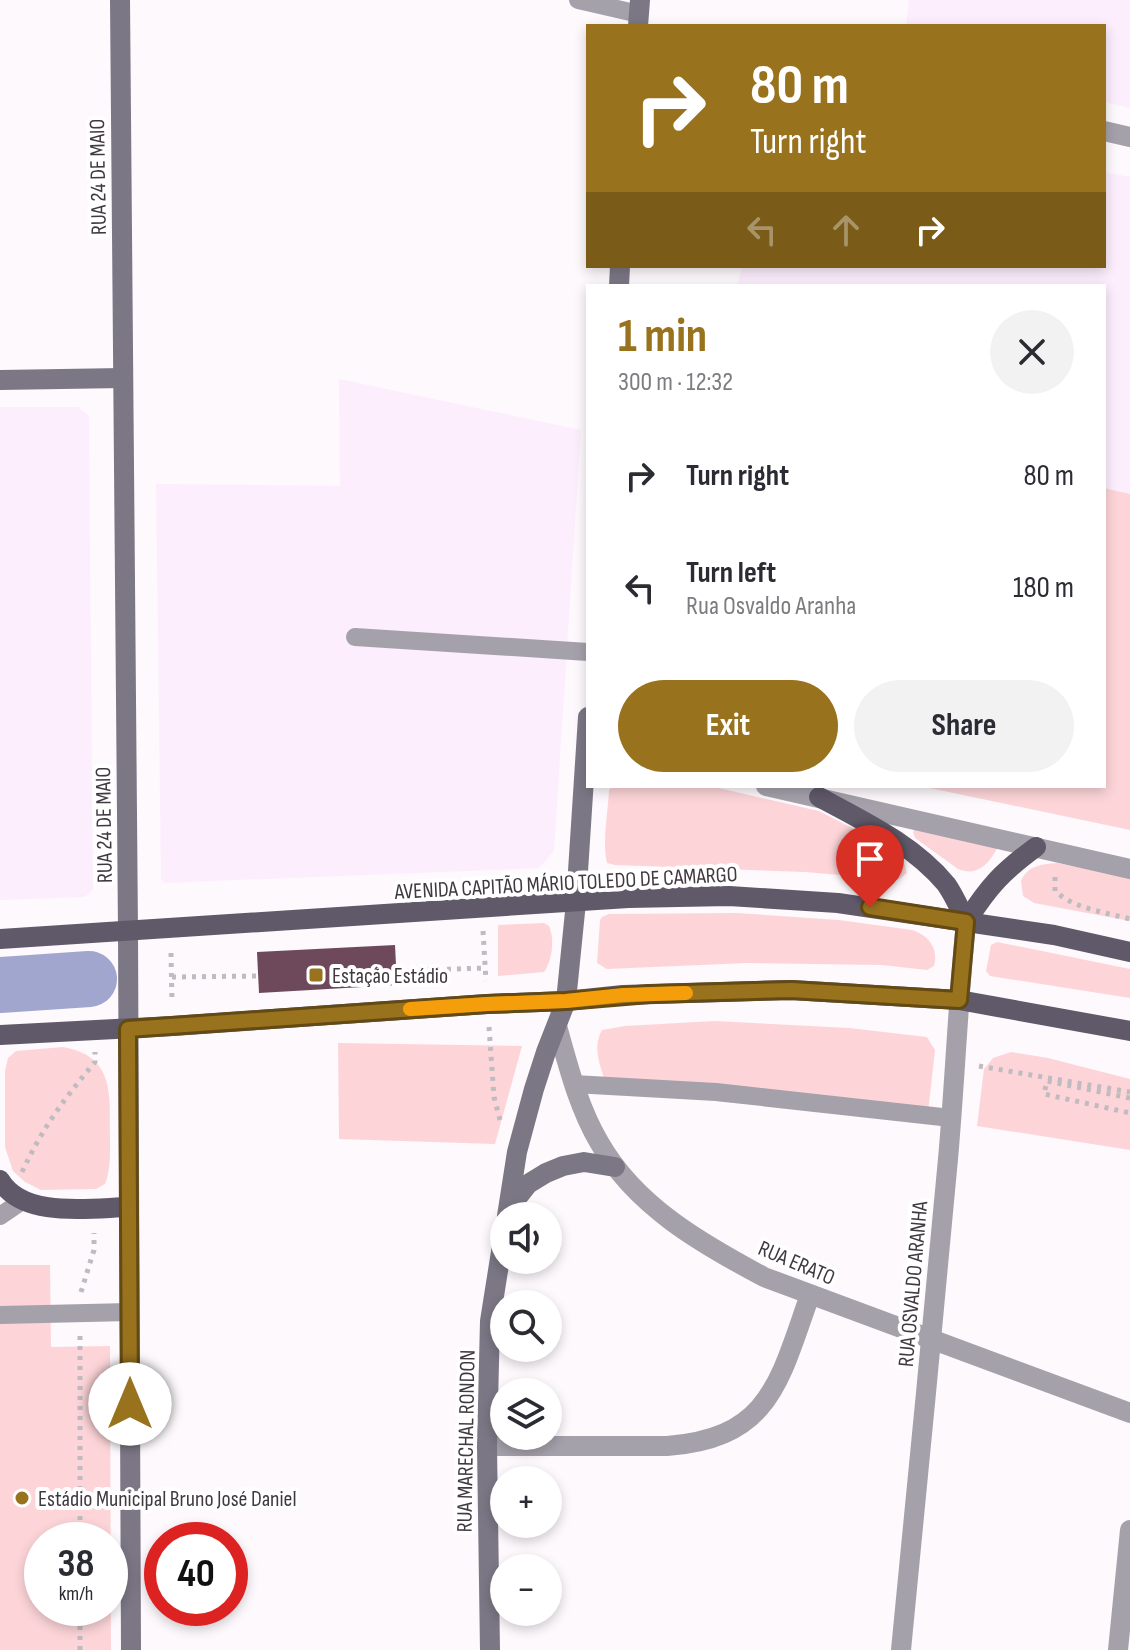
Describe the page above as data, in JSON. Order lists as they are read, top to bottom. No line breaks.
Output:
{"streets":{"main road":["AVENIDA CAPITÃO MÁRIO TOLEDO DE CAMARGO"],"street":["RUA 24 DE MAIO","RUA ERATO","RUA OSVALDO ARANHA","RUA MARECHAL RONDON"]},"crossings":[["RUA 24 DE MAIO","AVENIDA CAPITÃO MÁRIO TOLEDO DE CAMARGO"],["AVENIDA CAPITÃO MÁRIO TOLEDO DE CAMARGO","RUA OSVALDO ARANHA"],["RUA ERATO","RUA OSVALDO ARANHA"]],"places":{"transit":["Estação Estádio"],"other":["Estádio Municipal Bruno José Daniel"]},"page":{"turn":["80 m","Turn right"],"heading":["1 min","300 m · 12:32"],"list":[{"name":"Turn right","value":"80 m"},{"name":"Turn left","note":"Rua Osvaldo Aranha","value":"180 m"}],"buttons":["Exit","Share"],"map_buttons":["+","−"],"speed":"38 km/h","limit":"40"}}
